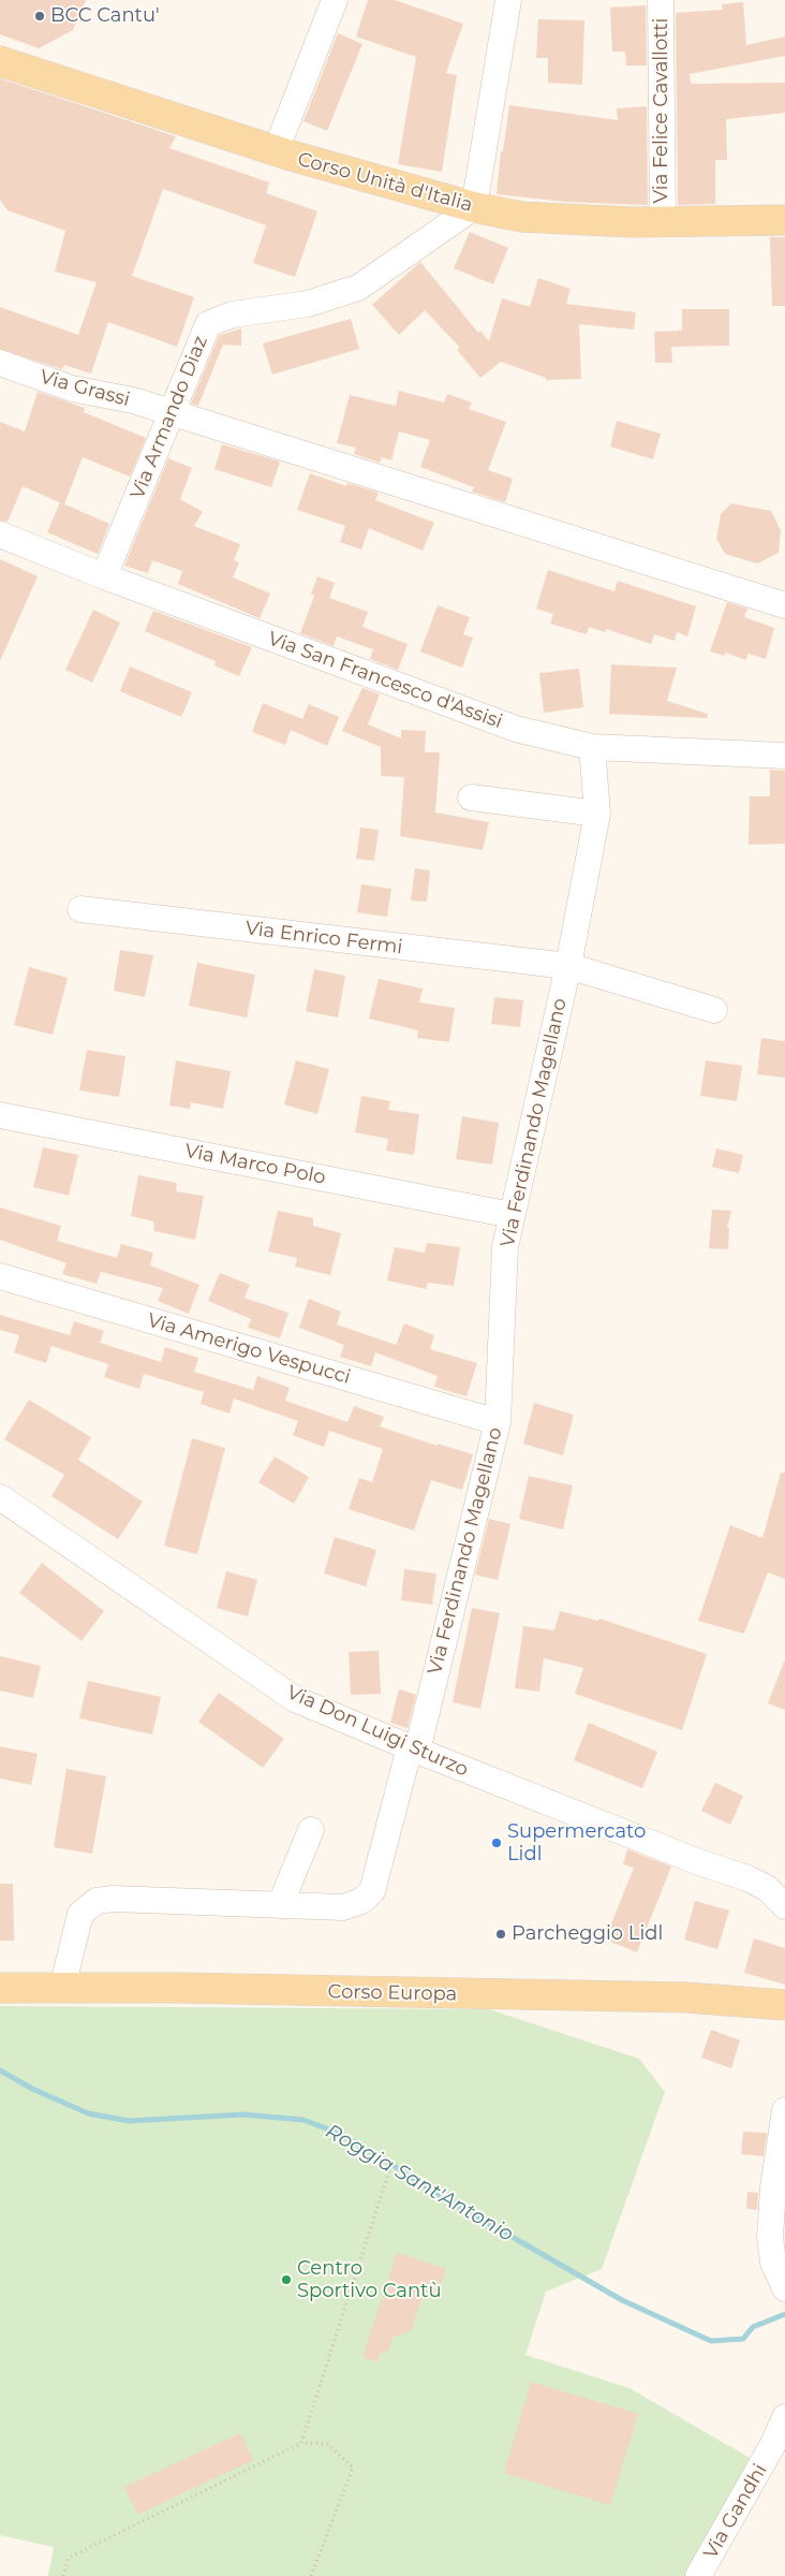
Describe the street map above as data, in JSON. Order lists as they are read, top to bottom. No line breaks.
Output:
{"streets":{"main road":["Corso Unità d'Italia","Corso Europa"],"street":["Via Felice Cavallotti","Via Grassi","Via Armando Diaz","Via San Francesco d'Assisi","Via Enrico Fermi","Via Ferdinando Magellano","Via Marco Polo","Via Amerigo Vespucci","Via Don Luigi Sturzo","Via Gandhi"]},"crossings":[["Via Felice Cavallotti","Corso Unità d'Italia"],["Corso Unità d'Italia","Via Armando Diaz"],["Via Grassi","Via Armando Diaz"],["Via Armando Diaz","Via San Francesco d'Assisi"],["Via San Francesco d'Assisi","Via Ferdinando Magellano"],["Via Enrico Fermi","Via Ferdinando Magellano"],["Via Ferdinando Magellano","Via Marco Polo"],["Via Ferdinando Magellano","Via Amerigo Vespucci"],["Via Ferdinando Magellano","Via Don Luigi Sturzo"],["Via Ferdinando Magellano","Corso Europa"]],"water":["Roggia Sant'Antonio"],"places":["BCC Cantu'","Supermercato Lidl","Parcheggio Lidl","Centro Sportivo Cantù"]}
